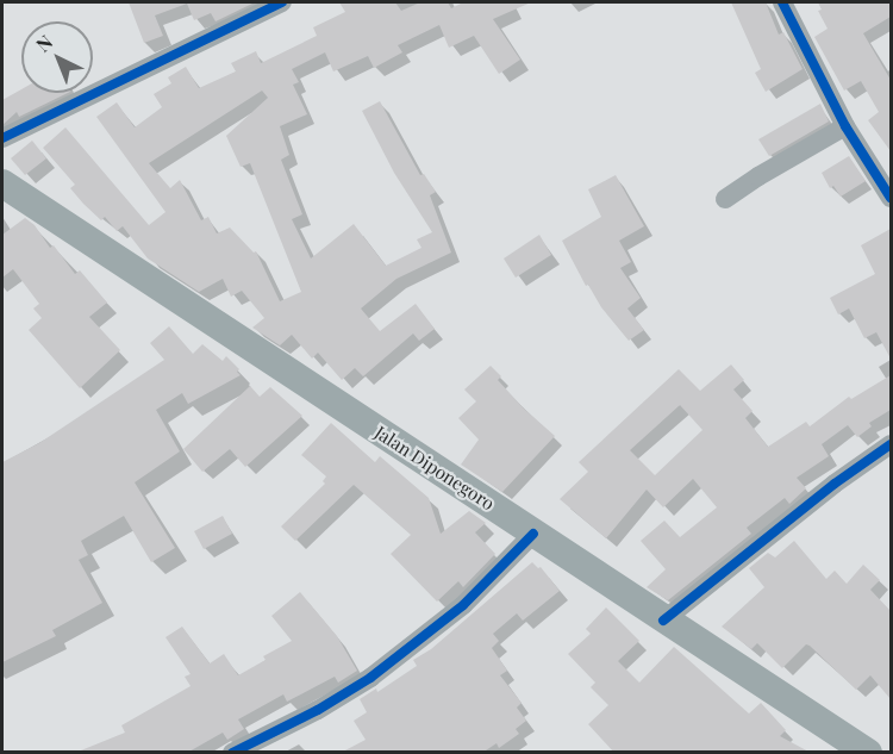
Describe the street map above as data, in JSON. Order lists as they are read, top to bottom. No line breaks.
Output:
{"streets":{"main road":["Jalan Diponegoro"]},"north":"top left"}
